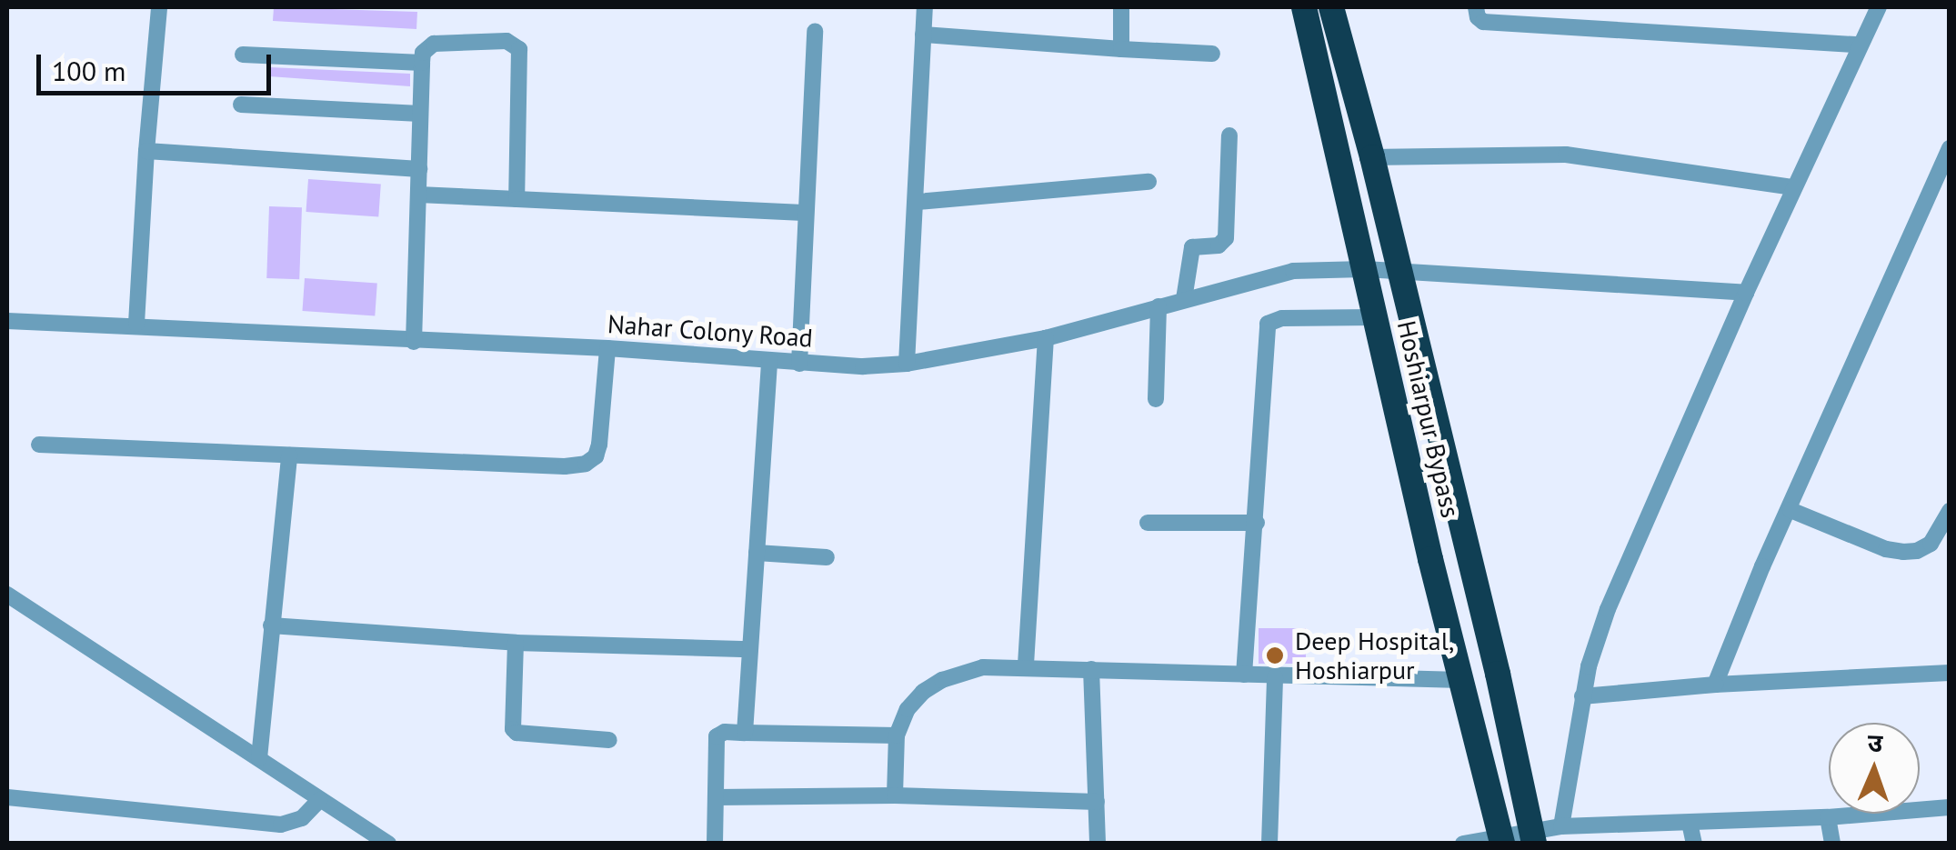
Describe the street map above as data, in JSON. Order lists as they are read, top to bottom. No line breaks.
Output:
{"streets":{"highway":["Hoshiarpur Bypass"],"street":["Nahar Colony Road"]},"crossings":[["Nahar Colony Road","Hoshiarpur Bypass"]],"places":["Deep Hospital, Hoshiarpur"],"scale_bar":"100 m","north":"top"}
